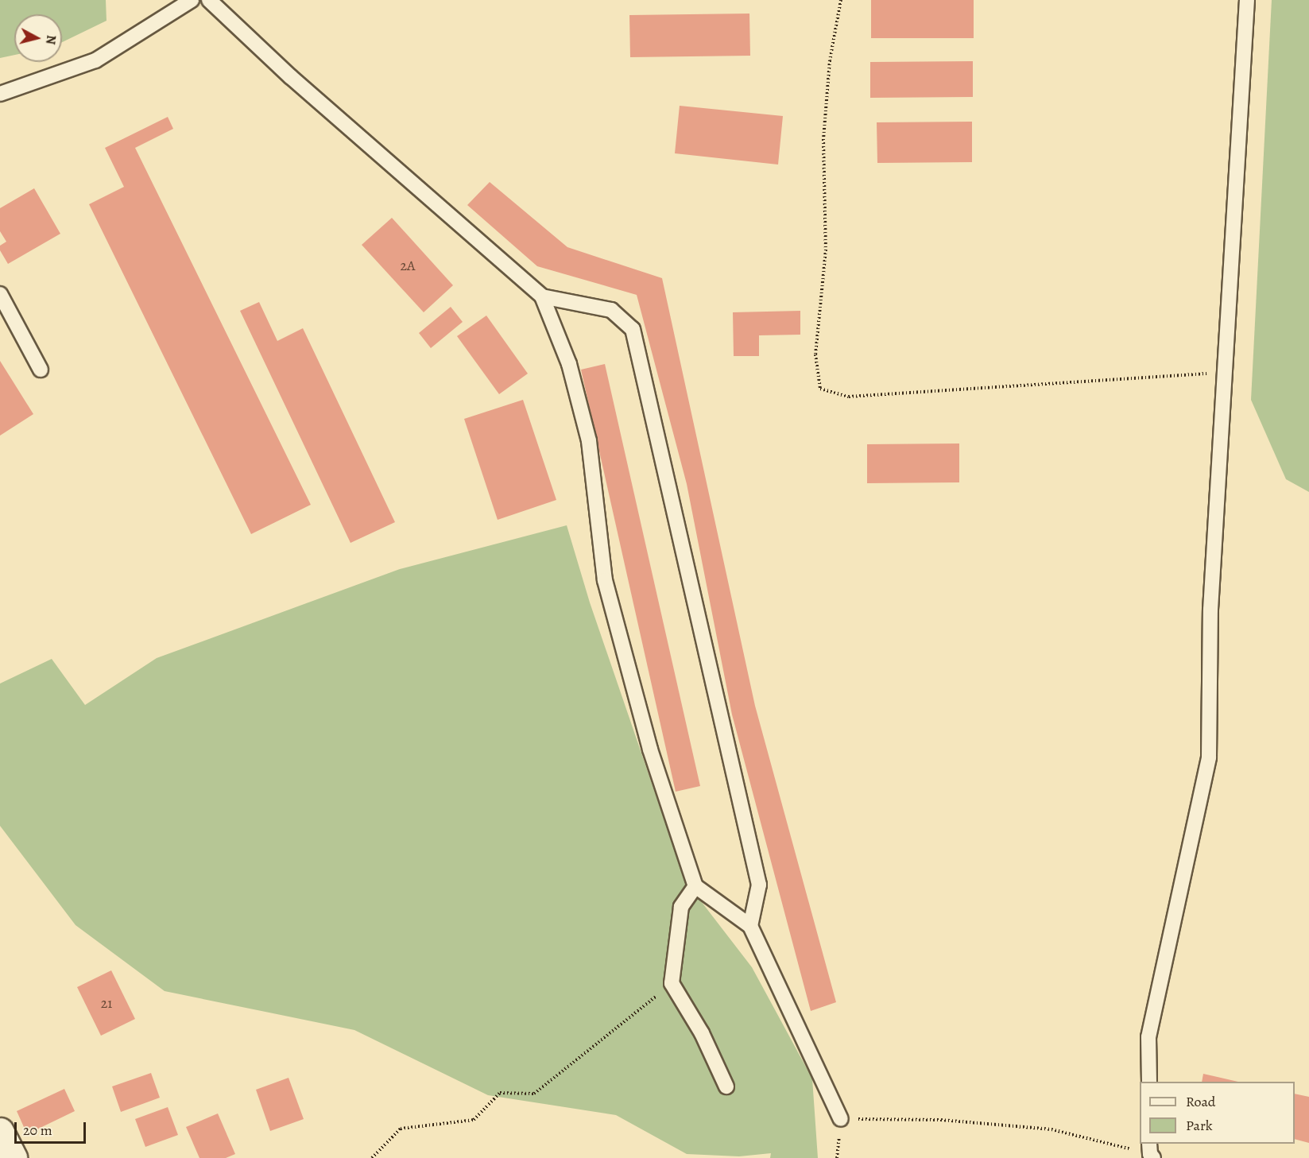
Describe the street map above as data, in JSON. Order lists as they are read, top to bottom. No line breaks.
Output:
{"house_numbers":["2А","21"],"legend":["Road","Park"],"scale_bar":"20 m","north":"right"}
